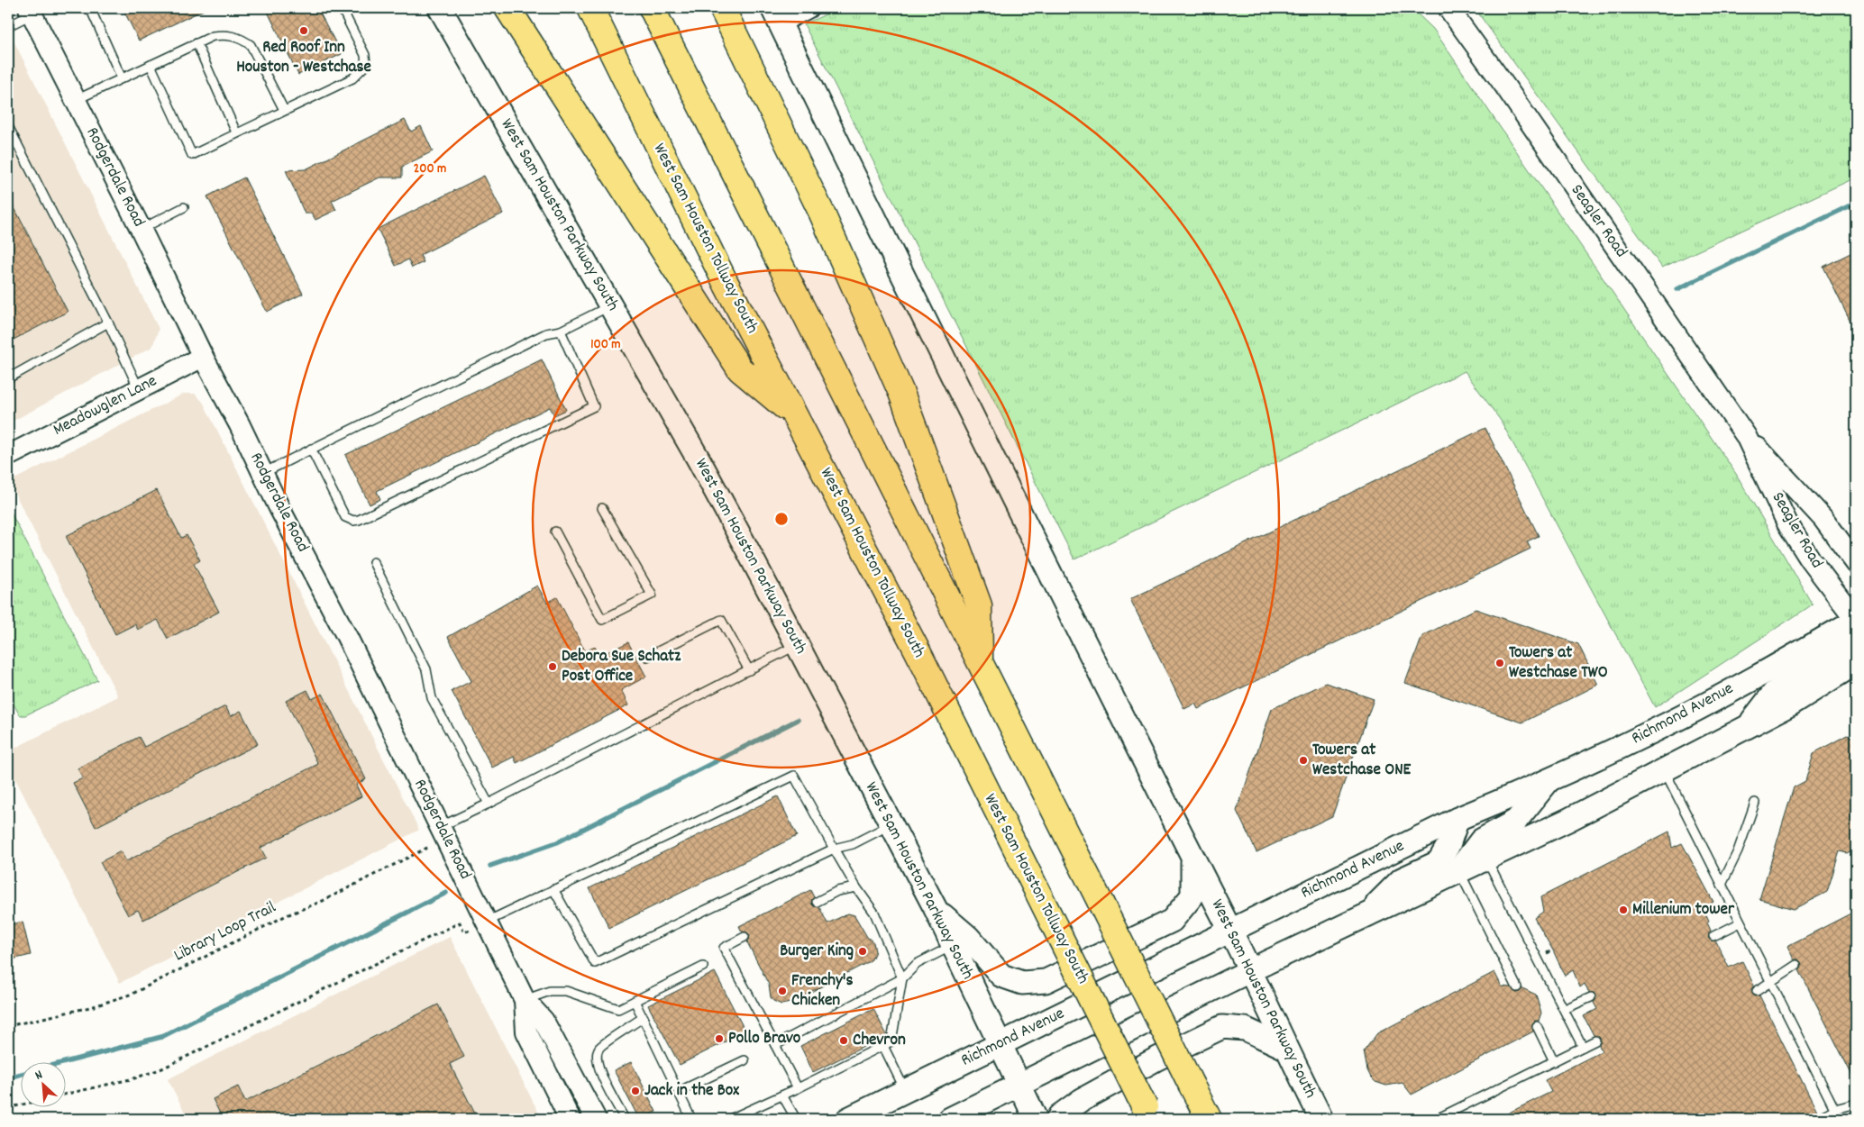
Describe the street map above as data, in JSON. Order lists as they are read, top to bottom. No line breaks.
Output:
{"streets":{"highway":["West Sam Houston Tollway South"],"main road":["West Sam Houston Parkway South","Richmond Avenue"],"street":["Rodgerdale Road","Seagler Road","Meadowglen Lane"],"path":["Library Loop Trail"]},"crossings":[["Rodgerdale Road","Meadowglen Lane"],["Rodgerdale Road","Library Loop Trail"],["West Sam Houston Parkway South","Richmond Avenue"],["Seagler Road","Richmond Avenue"]],"places":["Red Roof Inn Houston - Westchase","Towers at Westchase TWO","Debora Sue Schatz Post Office","Towers at Westchase ONE","Millenium tower","Burger King","Frenchy's Chicken","Pollo Bravo","Chevron","Jack in the Box"],"north":"top left","rings":["200 m","100 m"]}
